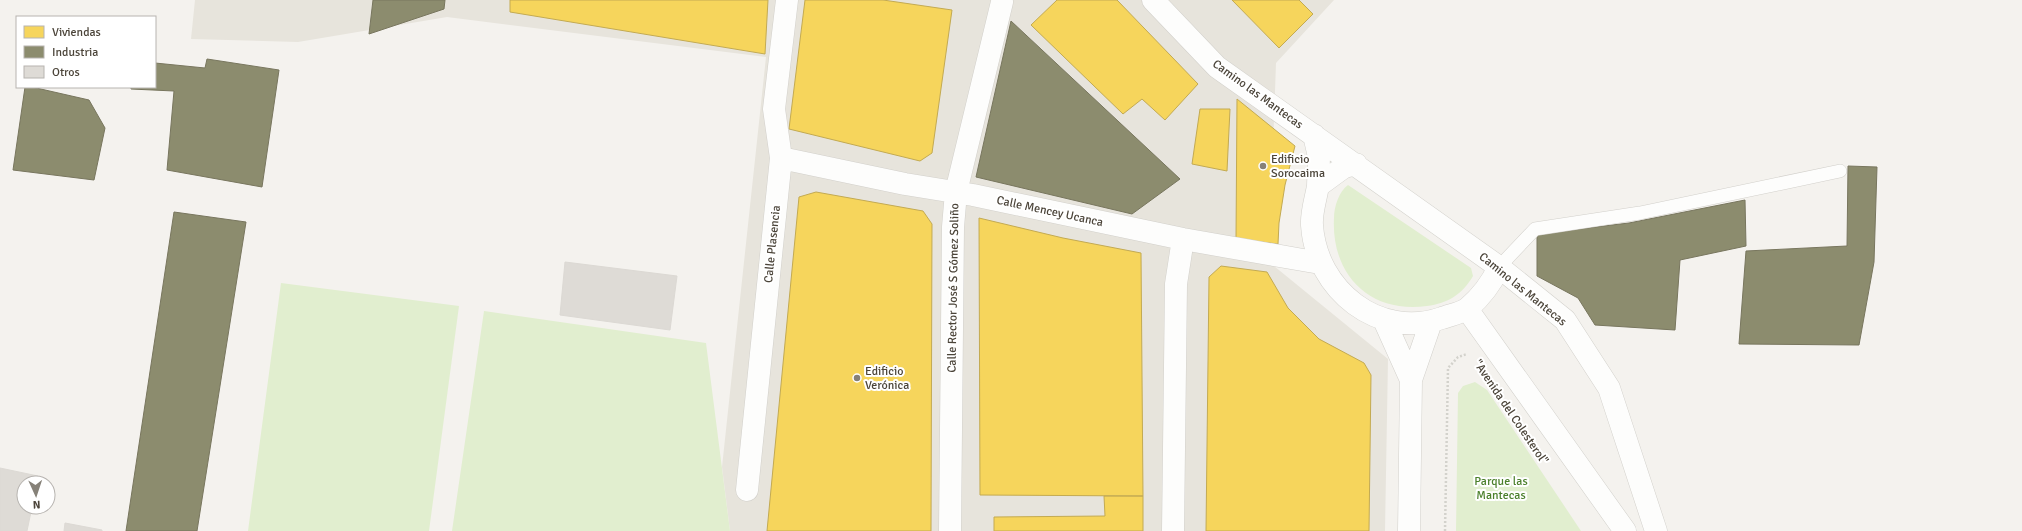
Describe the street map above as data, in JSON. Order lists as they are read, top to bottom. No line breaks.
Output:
{"streets":{"street":["Camino las Mantecas","Calle Mencey Ucanca","Calle Plasencia","Calle Rector José S Gómez Soliño"],"path":["\"Avenida del Colesterol\""]},"crossings":[["Camino las Mantecas","Calle Mencey Ucanca"],["Calle Mencey Ucanca","Calle Plasencia"],["Calle Mencey Ucanca","Calle Rector José S Gómez Soliño"]],"parks":["Parque las Mantecas"],"places":["Edificio Sorocaima","Edificio Verónica"],"legend":["Viviendas","Industria","Otros"],"north":"bottom"}
